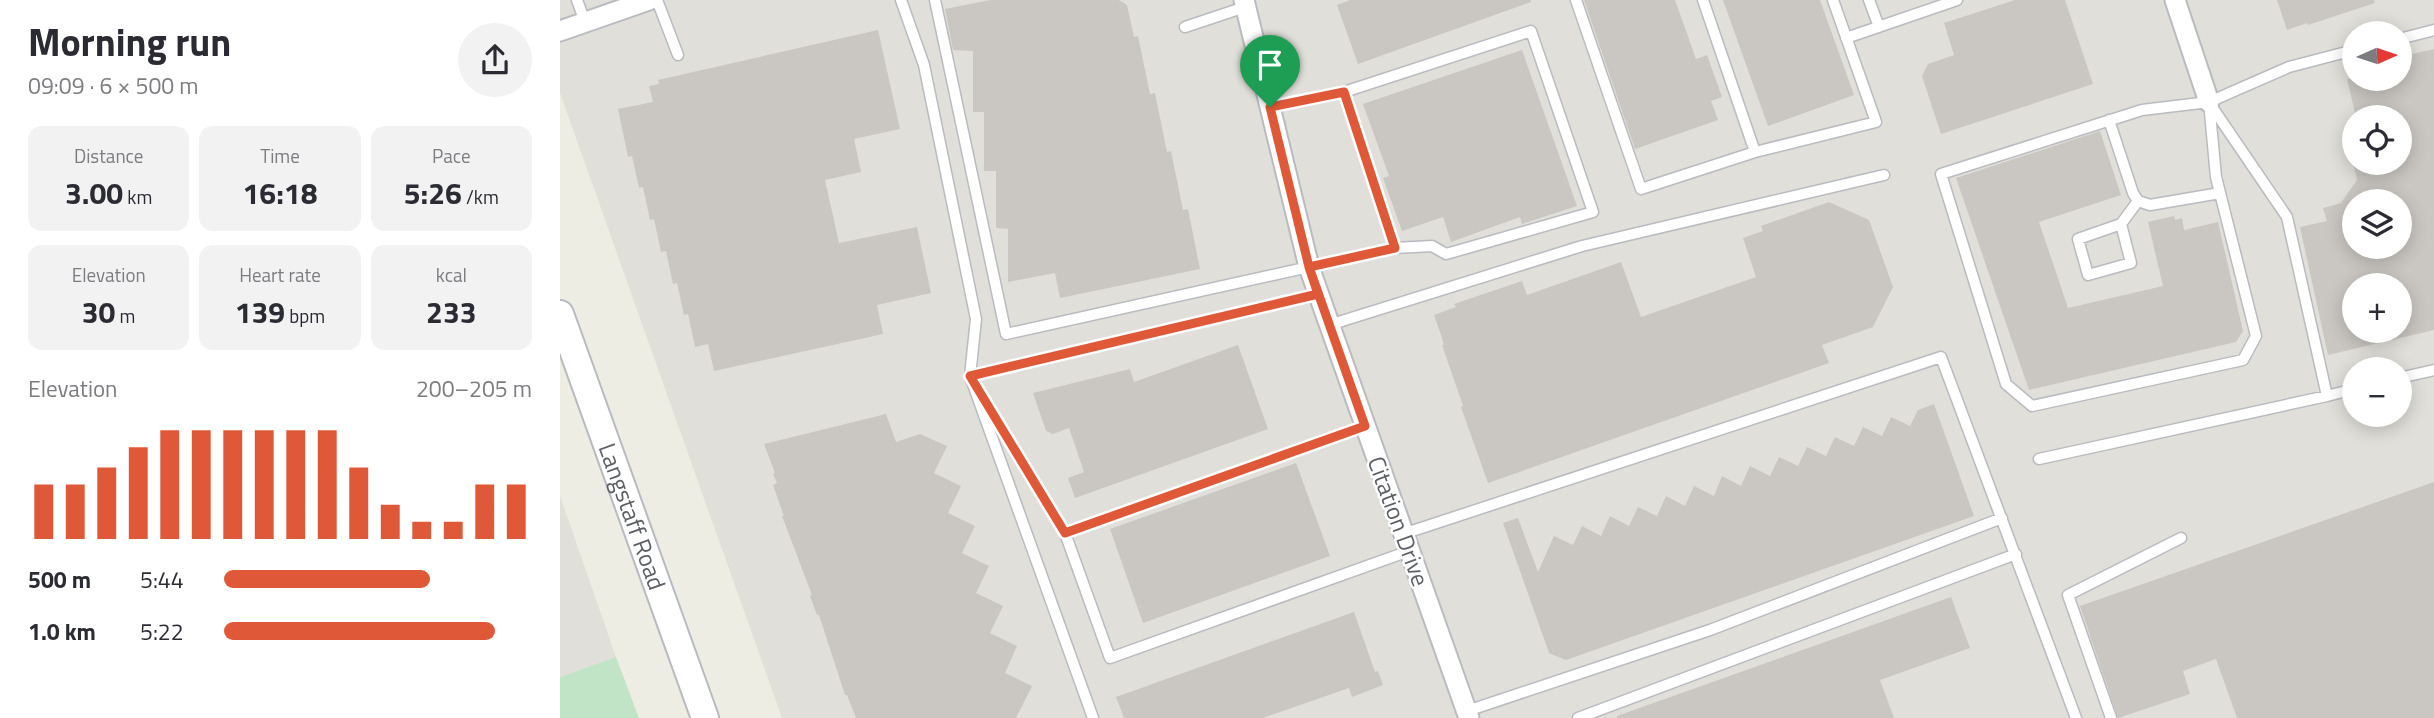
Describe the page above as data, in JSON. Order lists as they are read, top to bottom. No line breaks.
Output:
{"streets":{"main road":["Langstaff Road"],"street":["Citation Drive"]},"north":"right","page":{"heading":["Morning run","09:09 · 6 × 500 m"],"map_buttons":["+","−"],"stats":[["Distance","3.00 km"],["Time","16:18"],["Pace","5:26 /km"],["Elevation","30 m"],["Heart rate","139 bpm"],["kcal","233"]],"chart":["Elevation","200–205 m"],"list":[{"name":"500 m","note":"5:44"},{"name":"1.0 km","note":"5:22"}]}}
